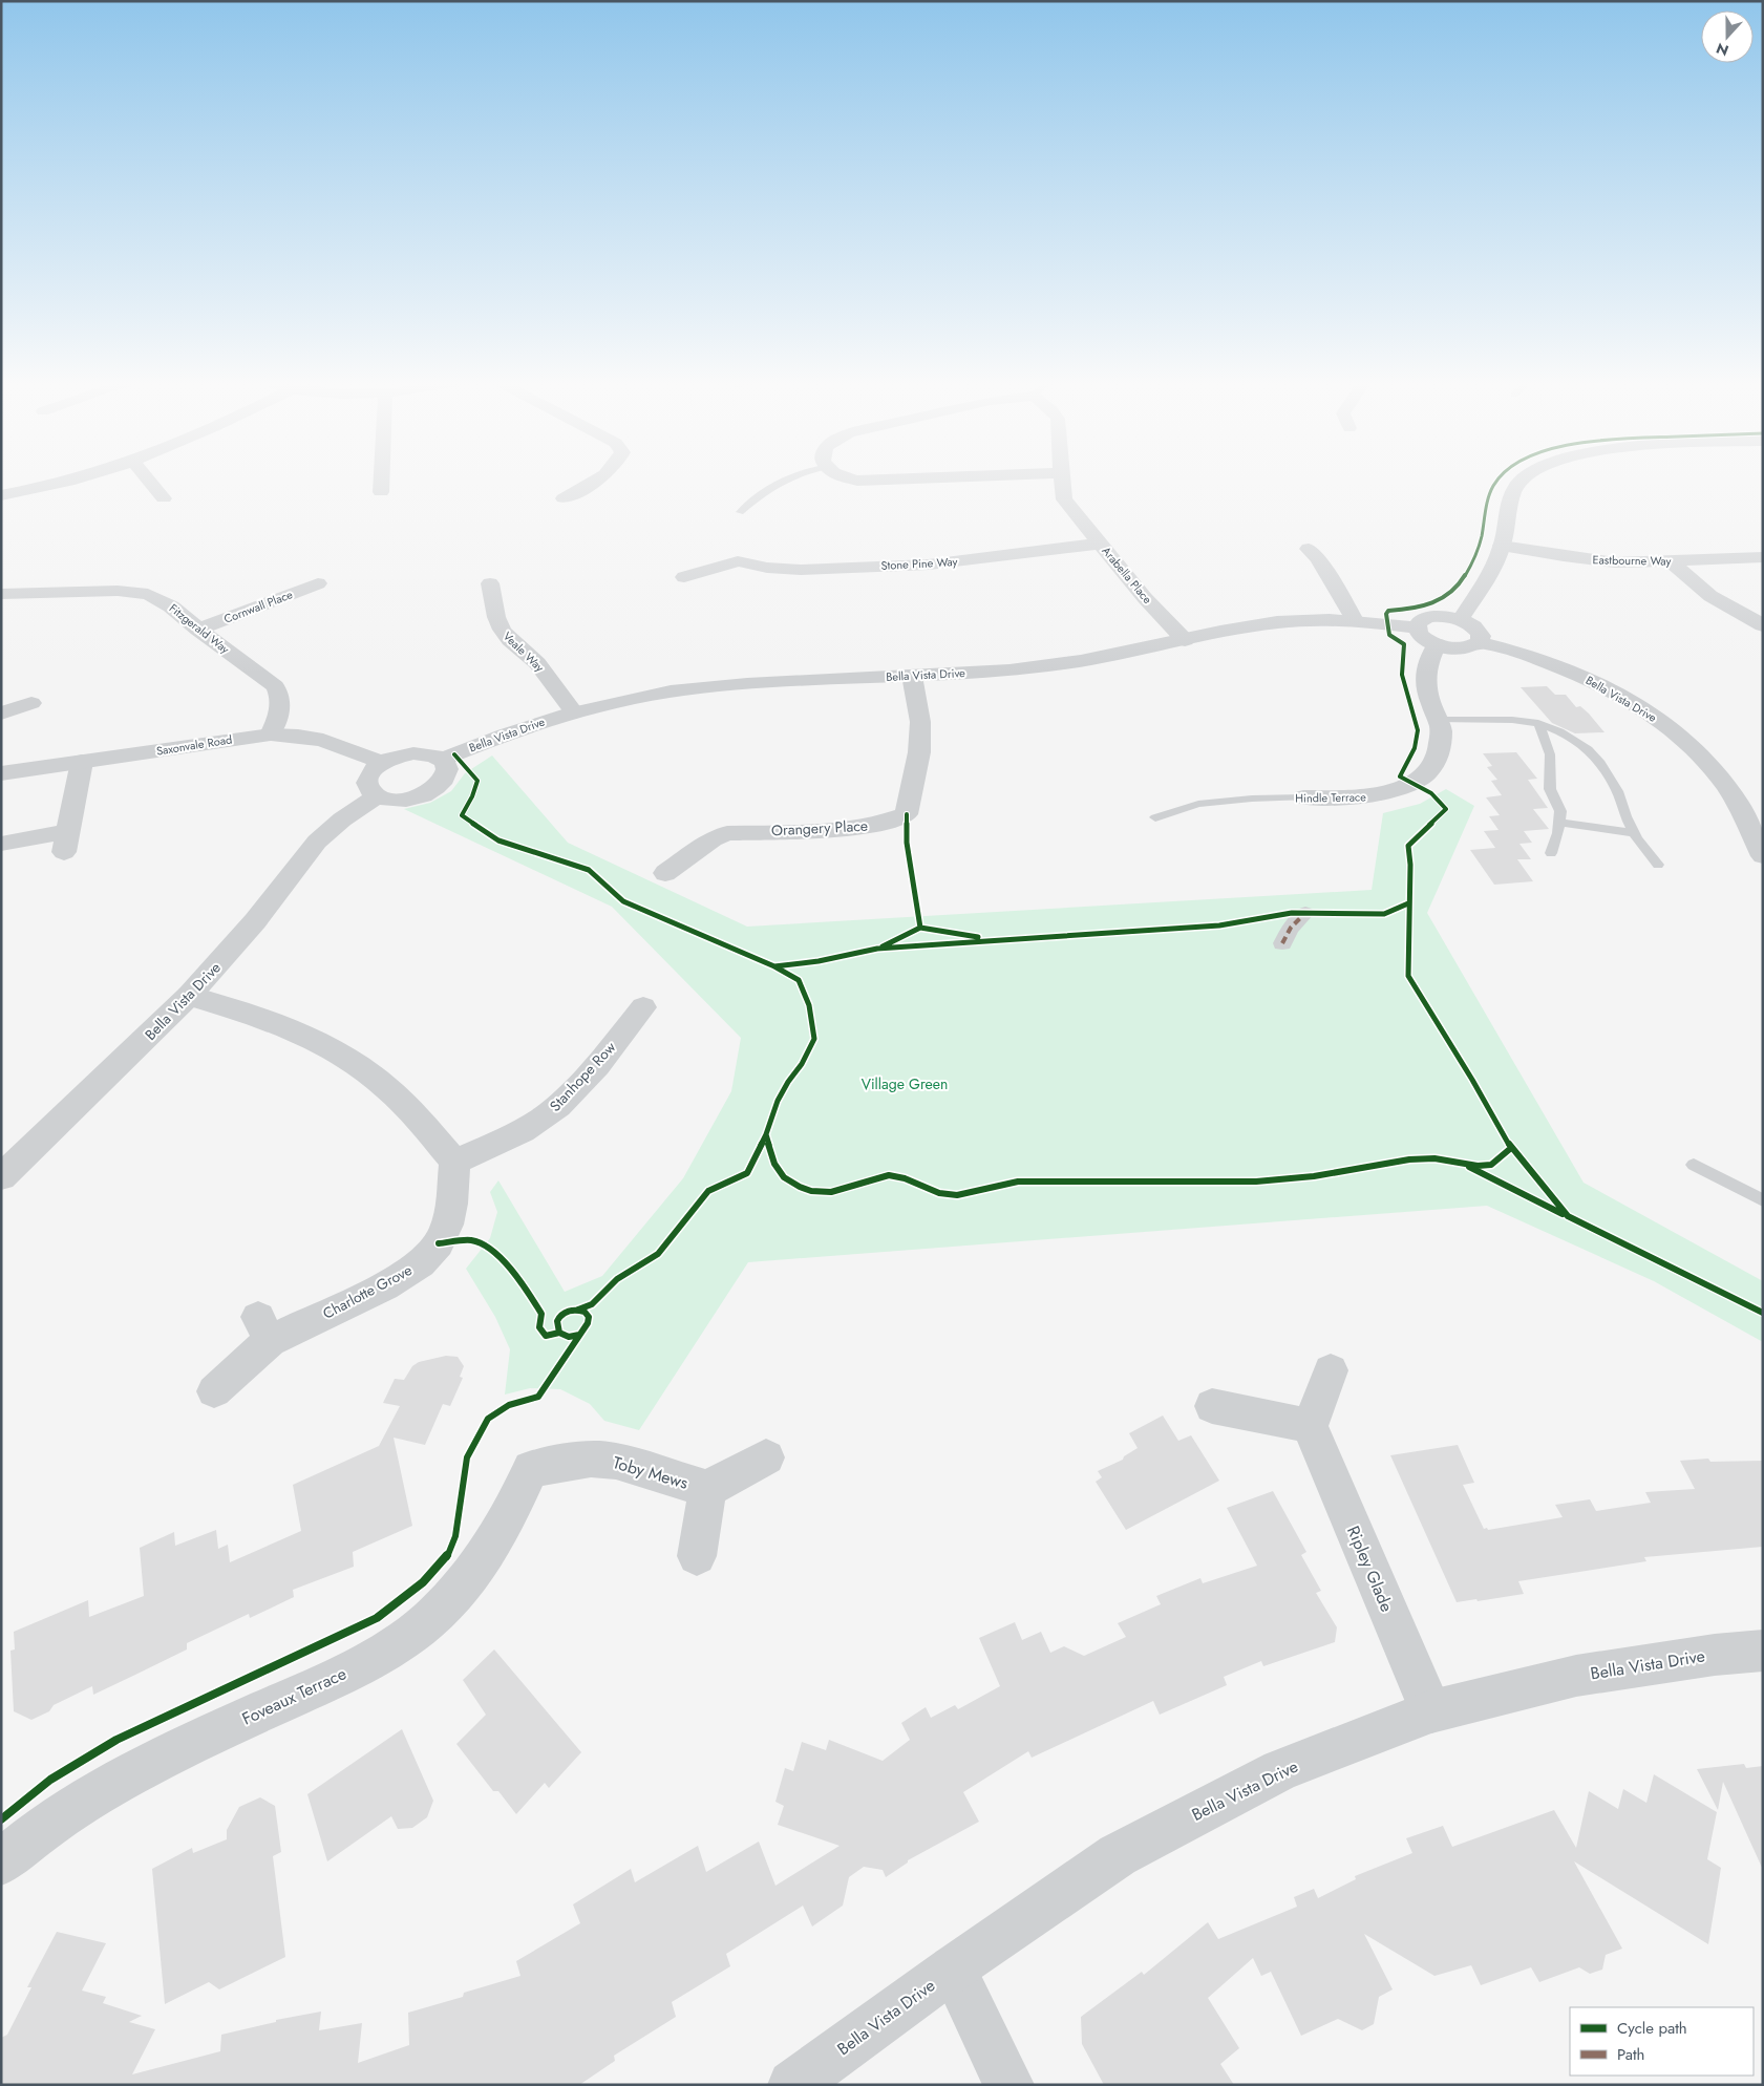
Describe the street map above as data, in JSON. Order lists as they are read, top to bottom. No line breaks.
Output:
{"streets":{"street":["Eastbourne Way","Stone Pine Way","Arabella Place","Cornwall Place","Fitzgerald Way","Veale Way","Bella Vista Drive","Saxonvale Road","Hindle Terrace","Orangery Place","Stanhope Row","Charlotte Grove","Toby Mews","Ripley Glade","Foveaux Terrace"]},"crossings":[["Stone Pine Way","Arabella Place"],["Arabella Place","Bella Vista Drive"],["Cornwall Place","Fitzgerald Way"],["Fitzgerald Way","Saxonvale Road"],["Veale Way","Bella Vista Drive"],["Bella Vista Drive","Hindle Terrace"],["Bella Vista Drive","Orangery Place"],["Bella Vista Drive","Ripley Glade"],["Stanhope Row","Charlotte Grove"],["Toby Mews","Foveaux Terrace"]],"parks":["Village Green"],"legend":["Cycle path","Path"],"north":"bottom"}
